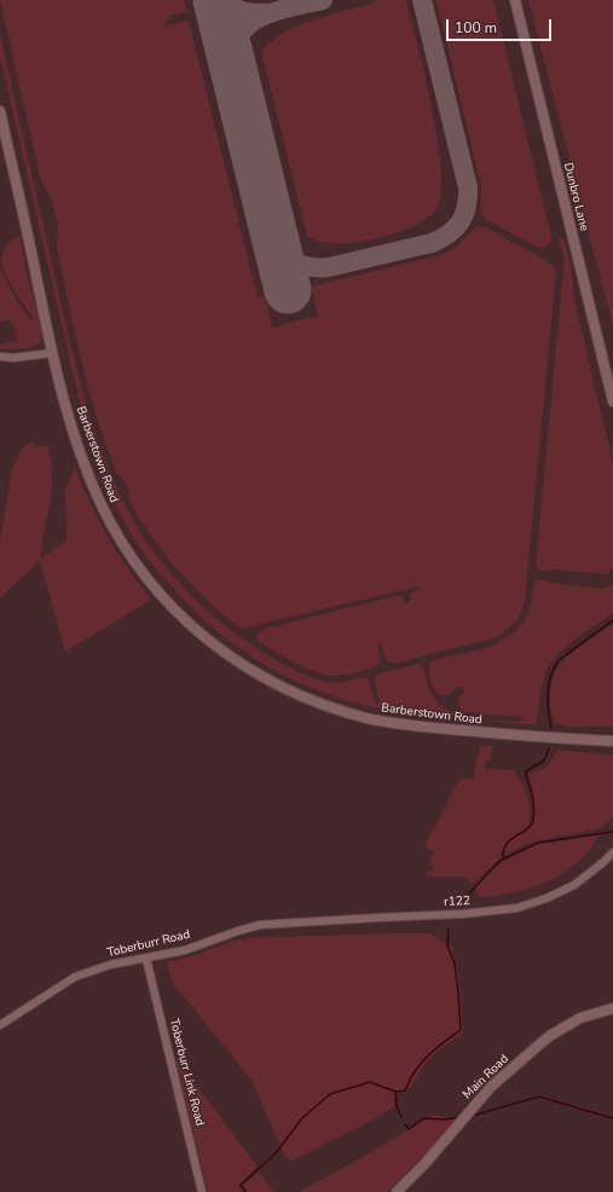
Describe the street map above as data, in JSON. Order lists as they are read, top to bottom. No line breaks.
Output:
{"streets":{"main road":["Dunbro Lane","Barberstown Road","Main Road"],"street":["r122","Toberburr Road","Toberburr Link Road"]},"crossings":[["r122","Toberburr Road"],["Toberburr Road","Toberburr Link Road"]],"scale_bar":"100 m"}
